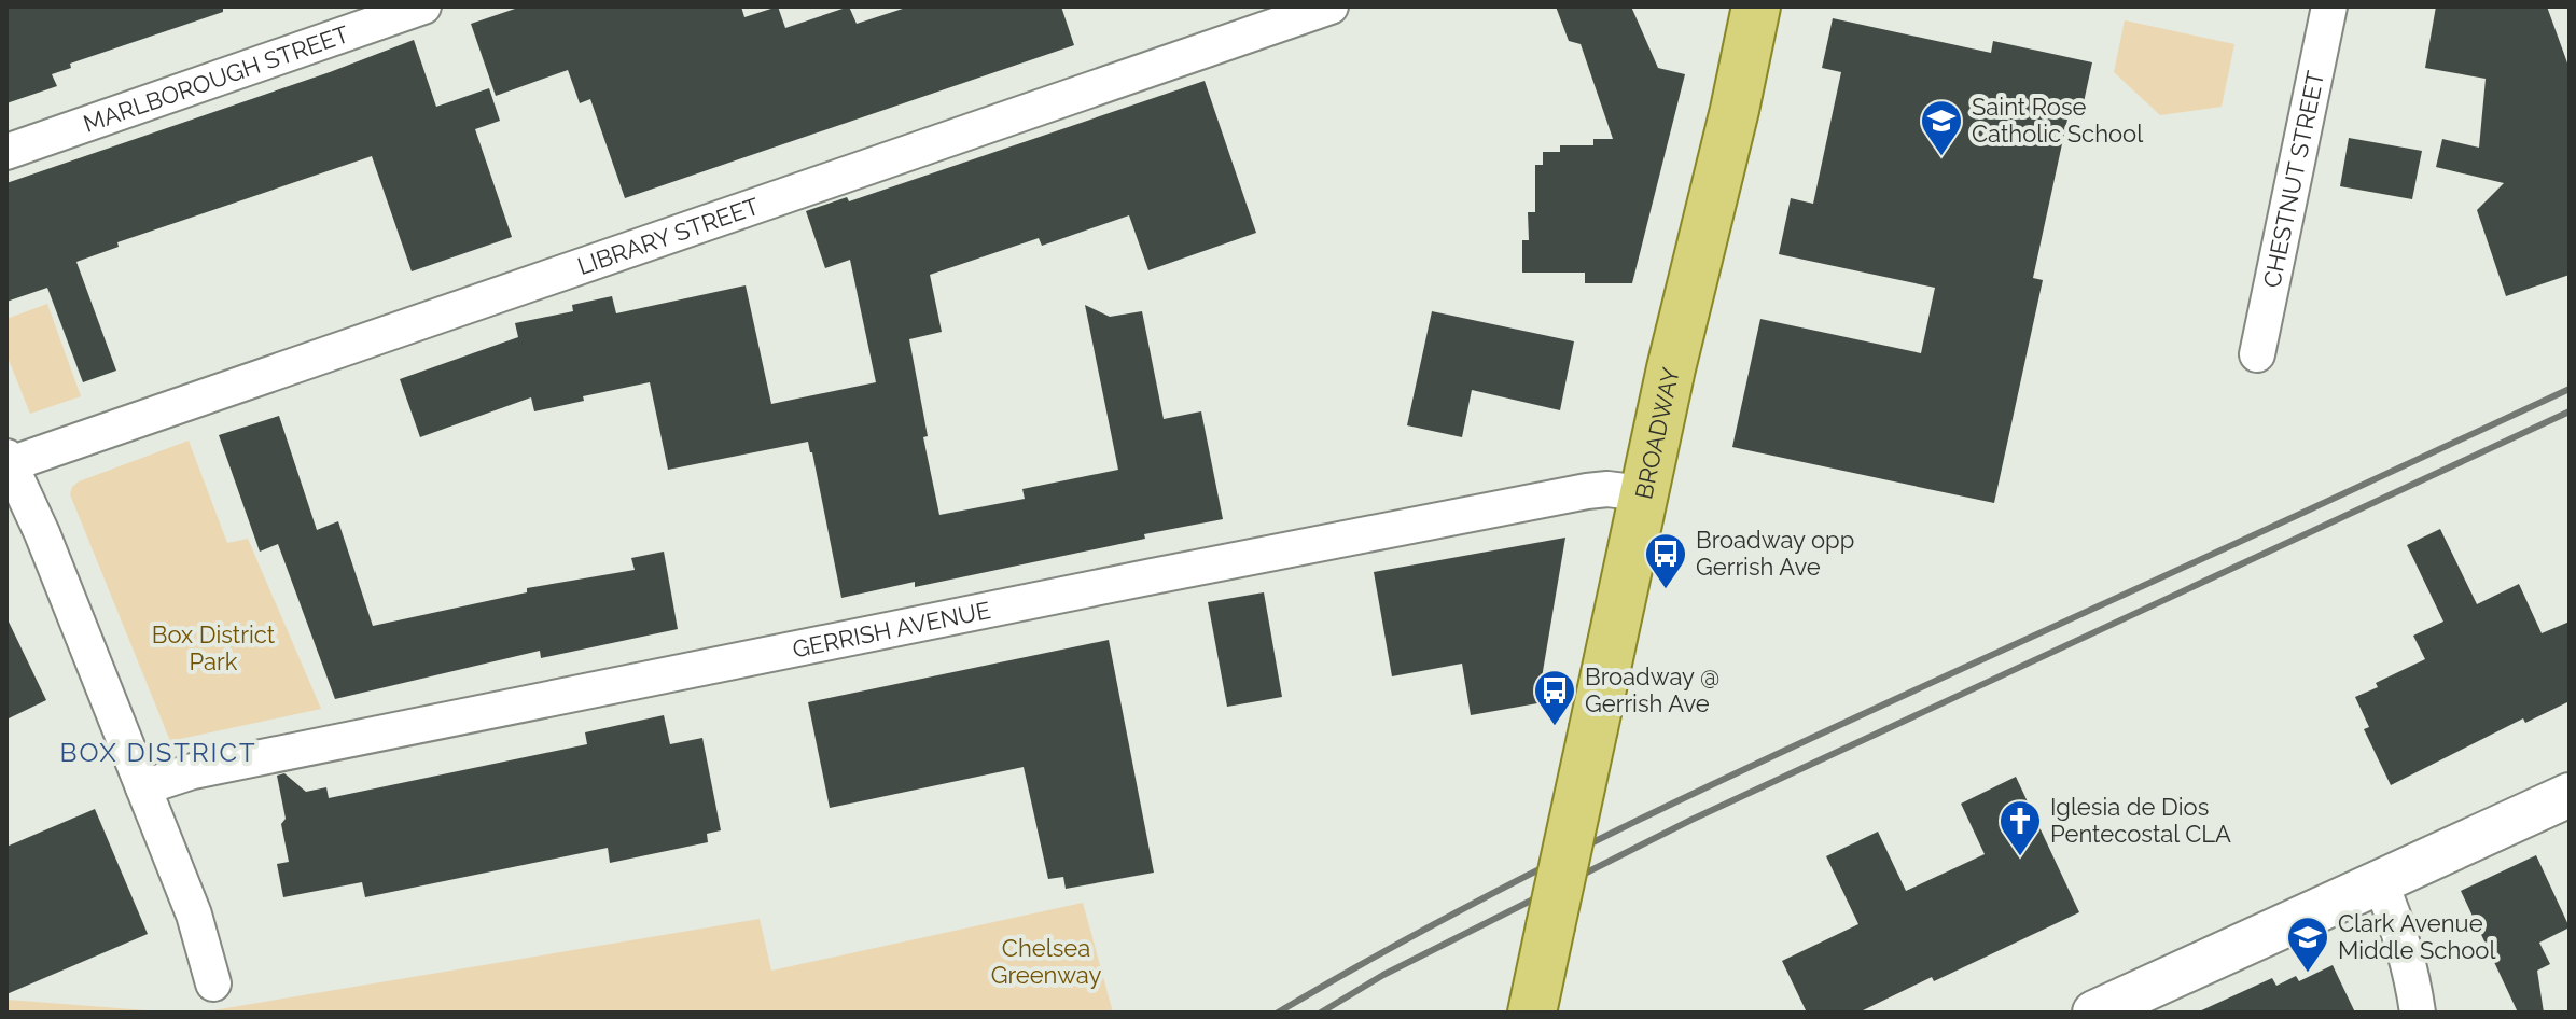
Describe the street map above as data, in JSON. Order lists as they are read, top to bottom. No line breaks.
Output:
{"streets":{"main road":["BROADWAY"],"street":["MARLBOROUGH STREET","CHESTNUT STREET","LIBRARY STREET","GERRISH AVENUE"]},"crossings":[["BROADWAY","GERRISH AVENUE"]],"districts":["BOX DISTRICT"],"parks":["Box District Park","Chelsea Greenway"],"places":{"school or university":["Saint Rose Catholic School","Clark Avenue Middle School"],"bus stop":["Broadway opp Gerrish Ave","Broadway @ Gerrish Ave"],"church":["Iglesia de Dios Pentecostal CLA"]}}
